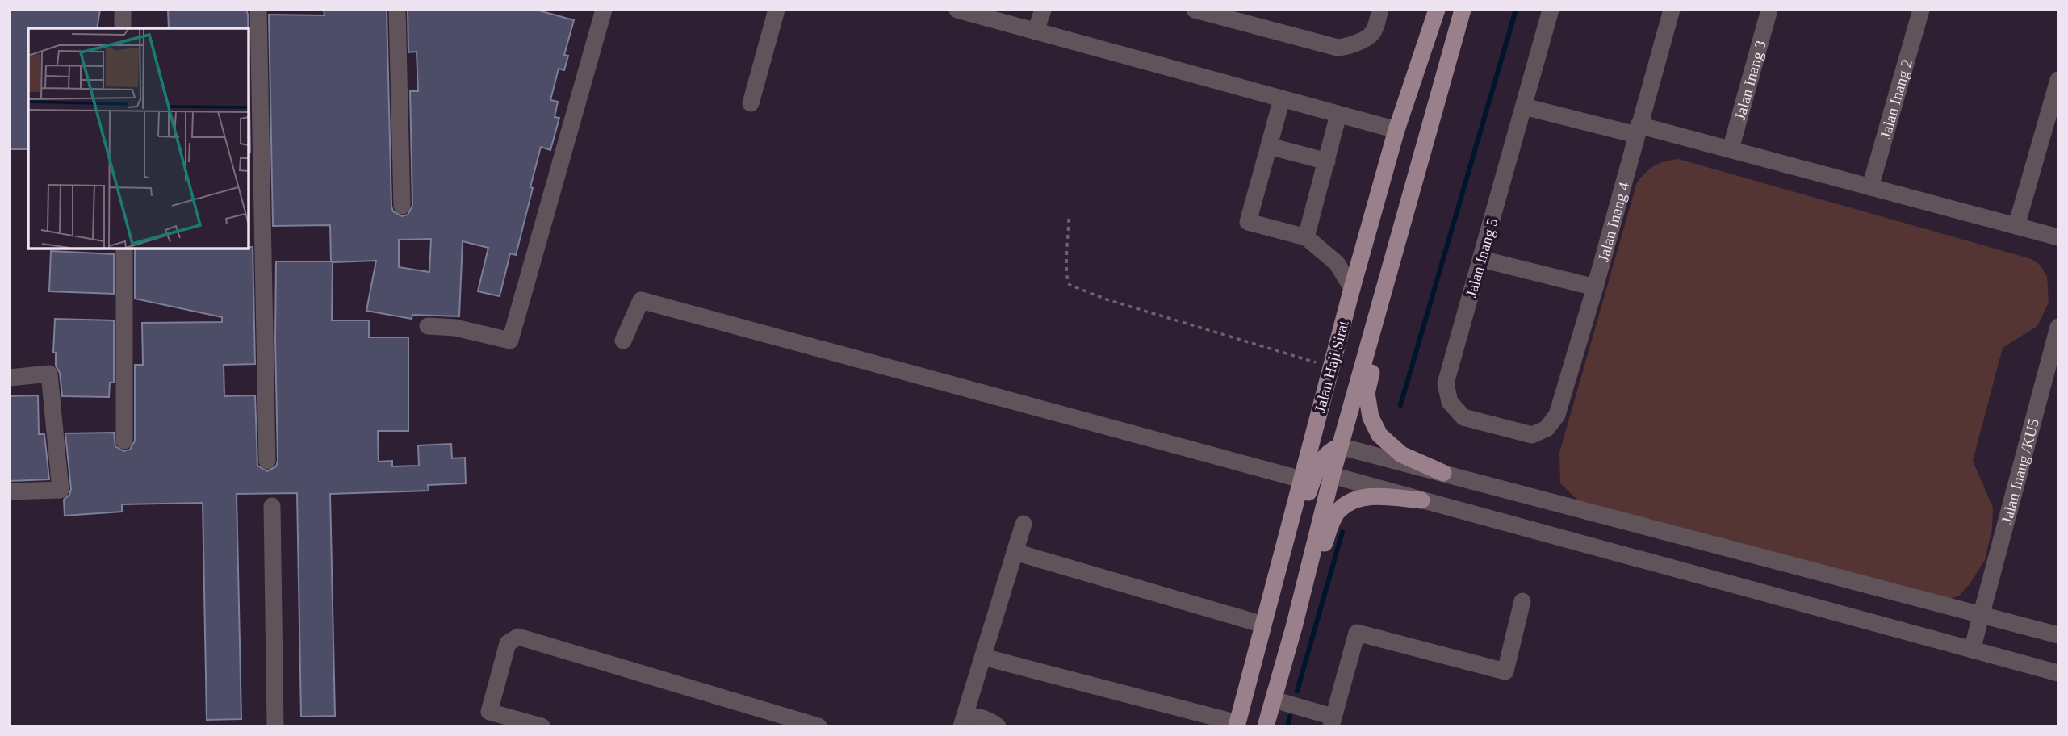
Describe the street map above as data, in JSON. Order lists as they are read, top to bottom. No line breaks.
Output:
{"streets":{"main road":["Jalan Haji Sirat"],"street":["Jalan Inang 3","Jalan Inang 2","Jalan Inang 4","Jalan Inang 5","Jalan Inang /KU5"]},"crossings":[["Jalan Inang 4","Jalan Inang 5"]]}
